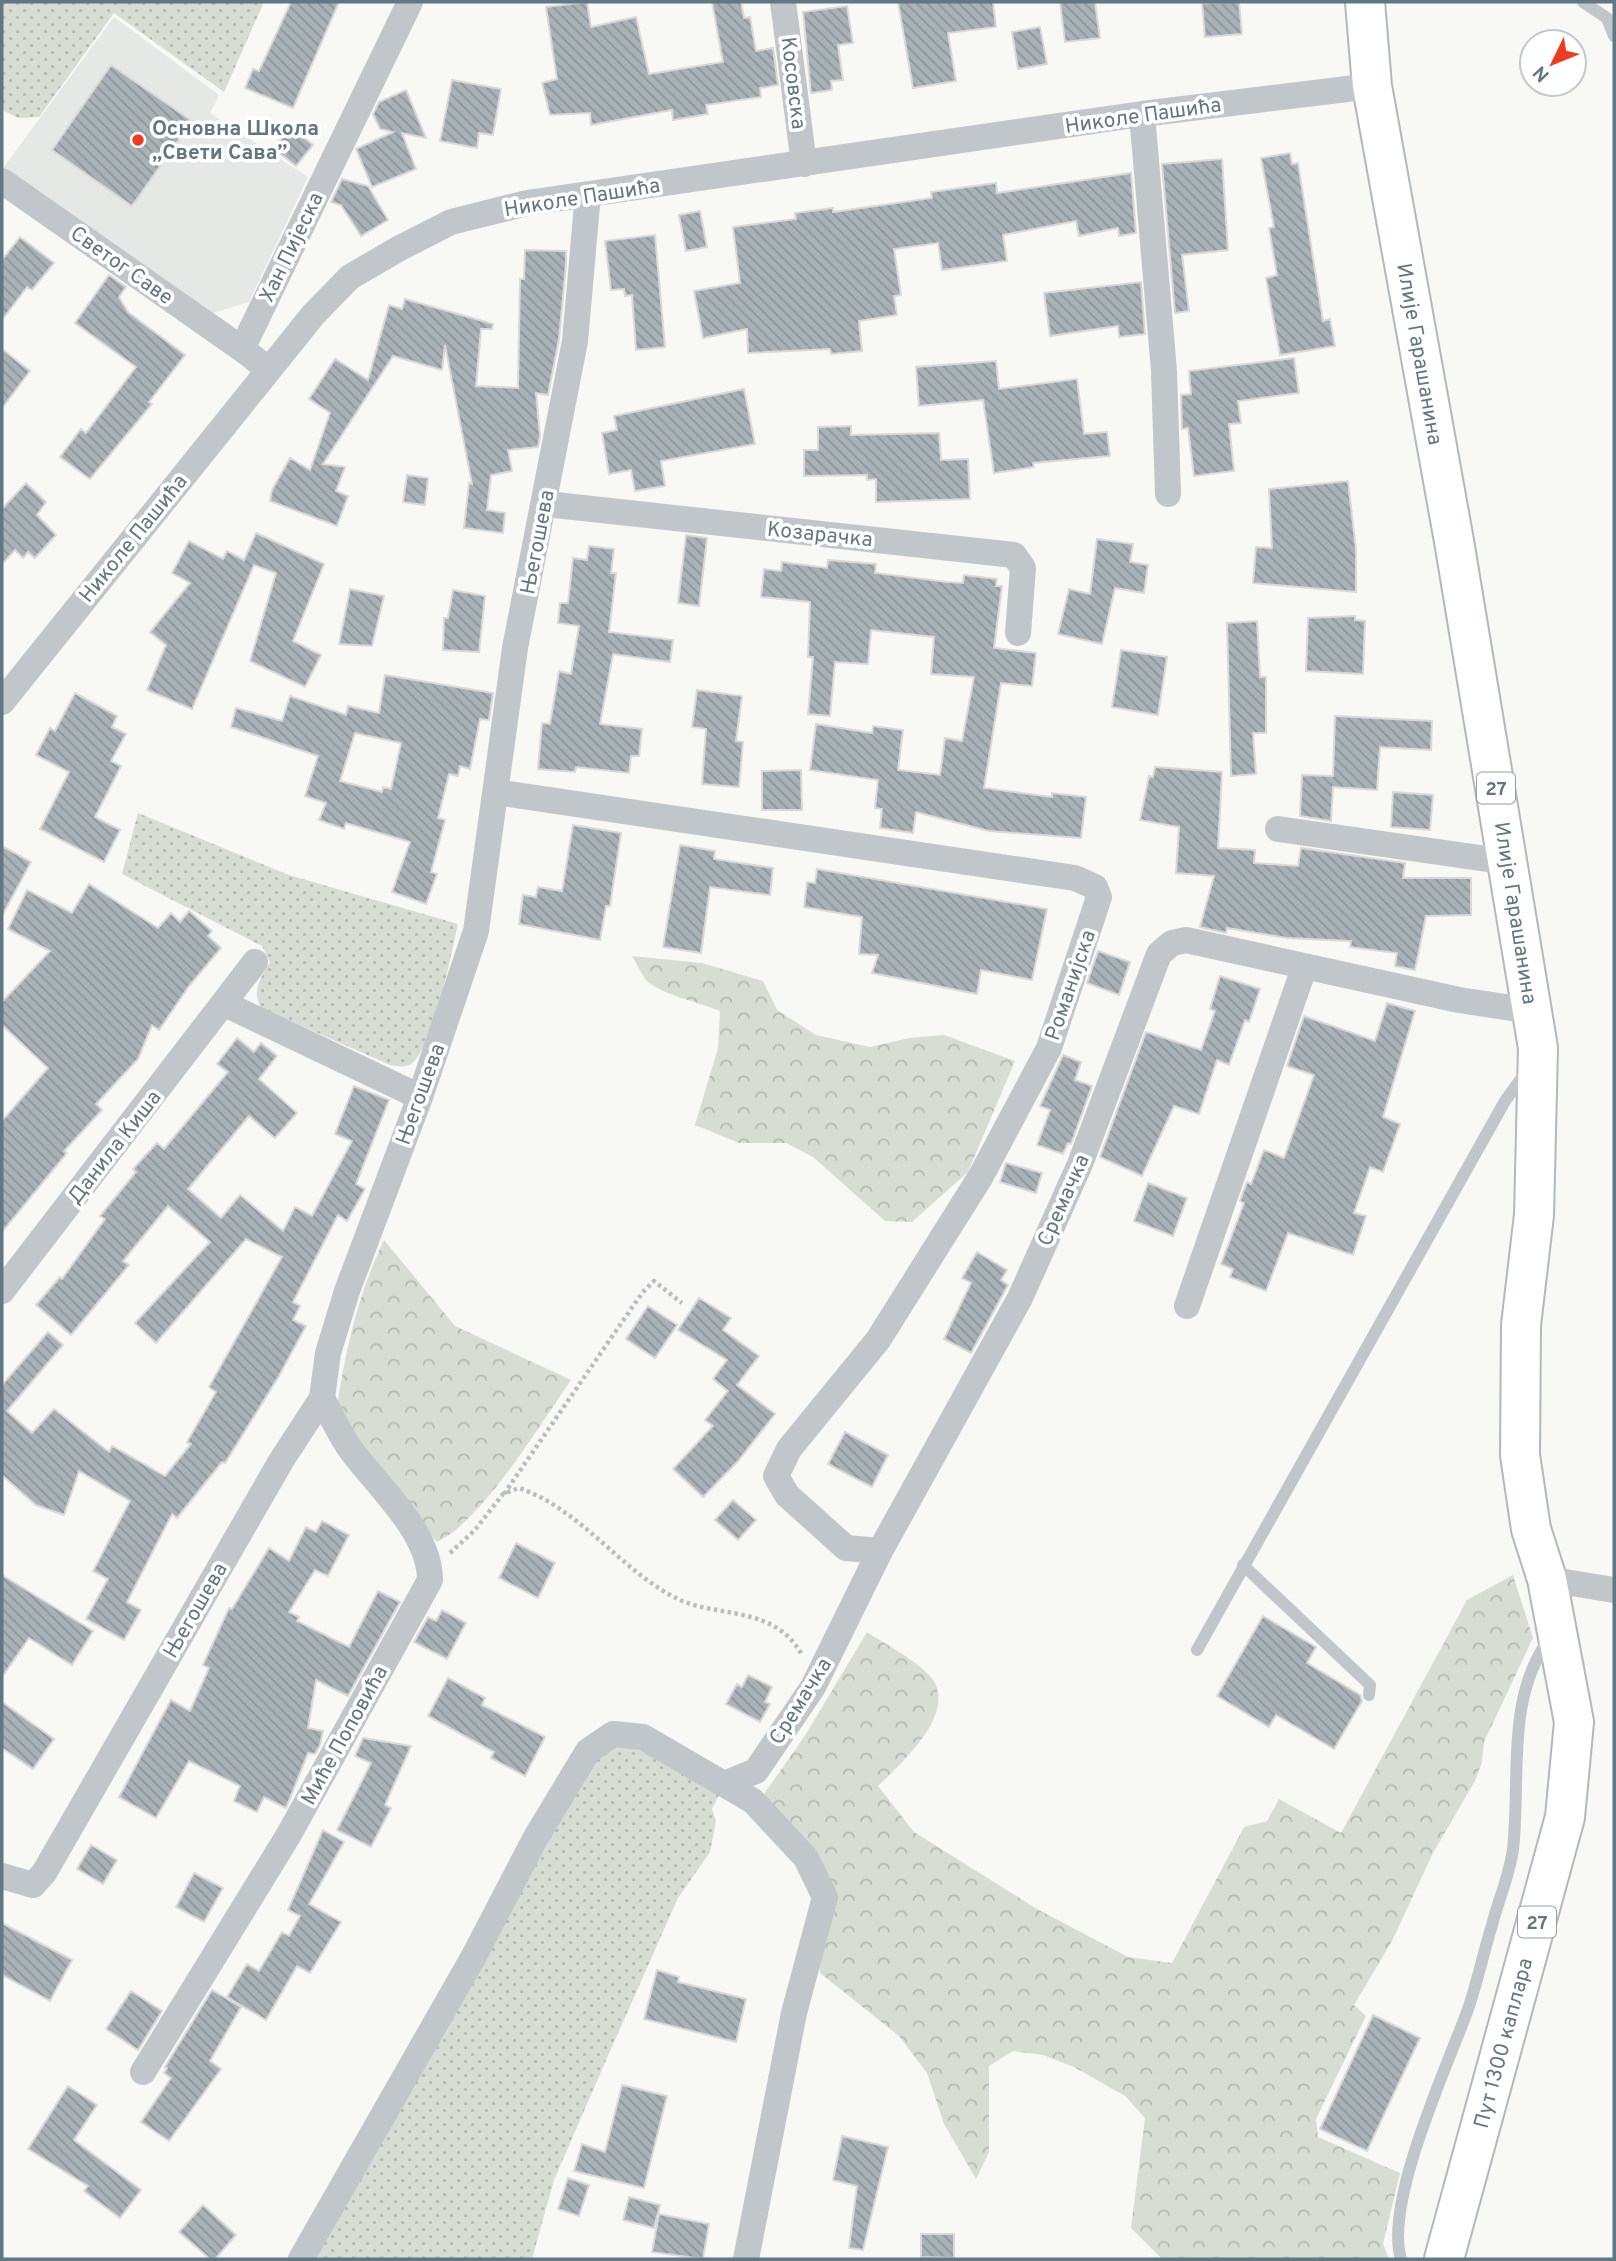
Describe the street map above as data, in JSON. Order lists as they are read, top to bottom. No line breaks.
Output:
{"streets":{"main road":["Илије Гарашанина","27","Пут 1300 каплара"],"street":["Косовска","Николе Пашића","Хан Пијеска","Светог Саве","Козарачка","Његошева","Романијска","Данила Киша","Сремачка","Миће Поповића"]},"crossings":[["Косовска","Николе Пашића"],["Николе Пашића","Илије Гарашанина"],["Николе Пашића","Његошева"],["Хан Пијеска","Светог Саве"],["Илије Гарашанина","Сремачка"],["Илије Гарашанина","Пут 1300 каплара"],["Козарачка","Његошева"],["Његошева","Романијска"],["Романијска","Сремачка"]],"places":["Основна Школа „Свети Сава”"],"north":"bottom left"}
